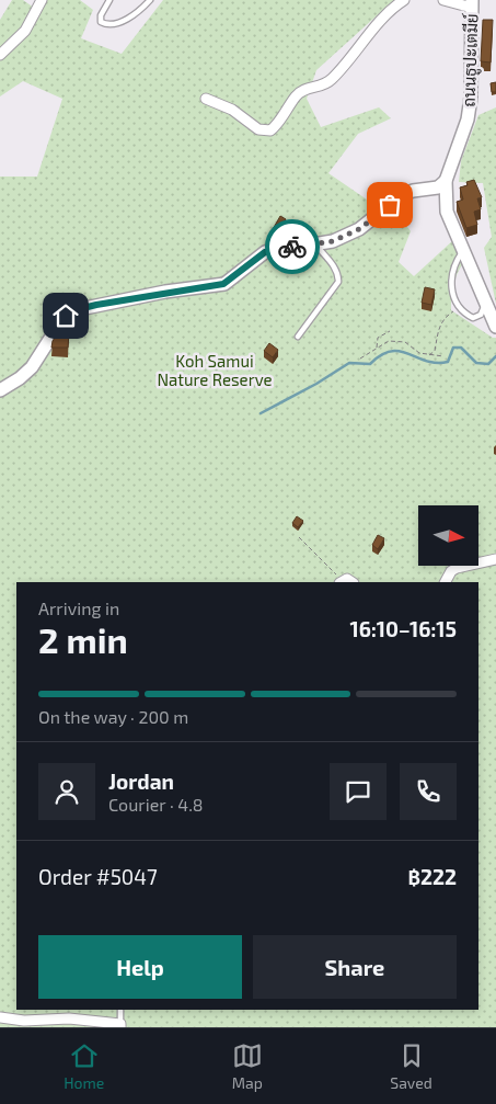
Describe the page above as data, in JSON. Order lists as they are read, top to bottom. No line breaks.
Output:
{"streets":{"street":["ถนนธูปะเตมีย์"]},"parks":["Koh Samui Nature Reserve"],"north":"right","page":{"heading":["2 min","Arriving in","16:10–16:15"],"panel":["Jordan","Courier · 4.8","Order #5047","฿222"],"bar":"On the way · 200 m","buttons":["Help","Share"],"tabs":["Home","Map","Saved"]}}
